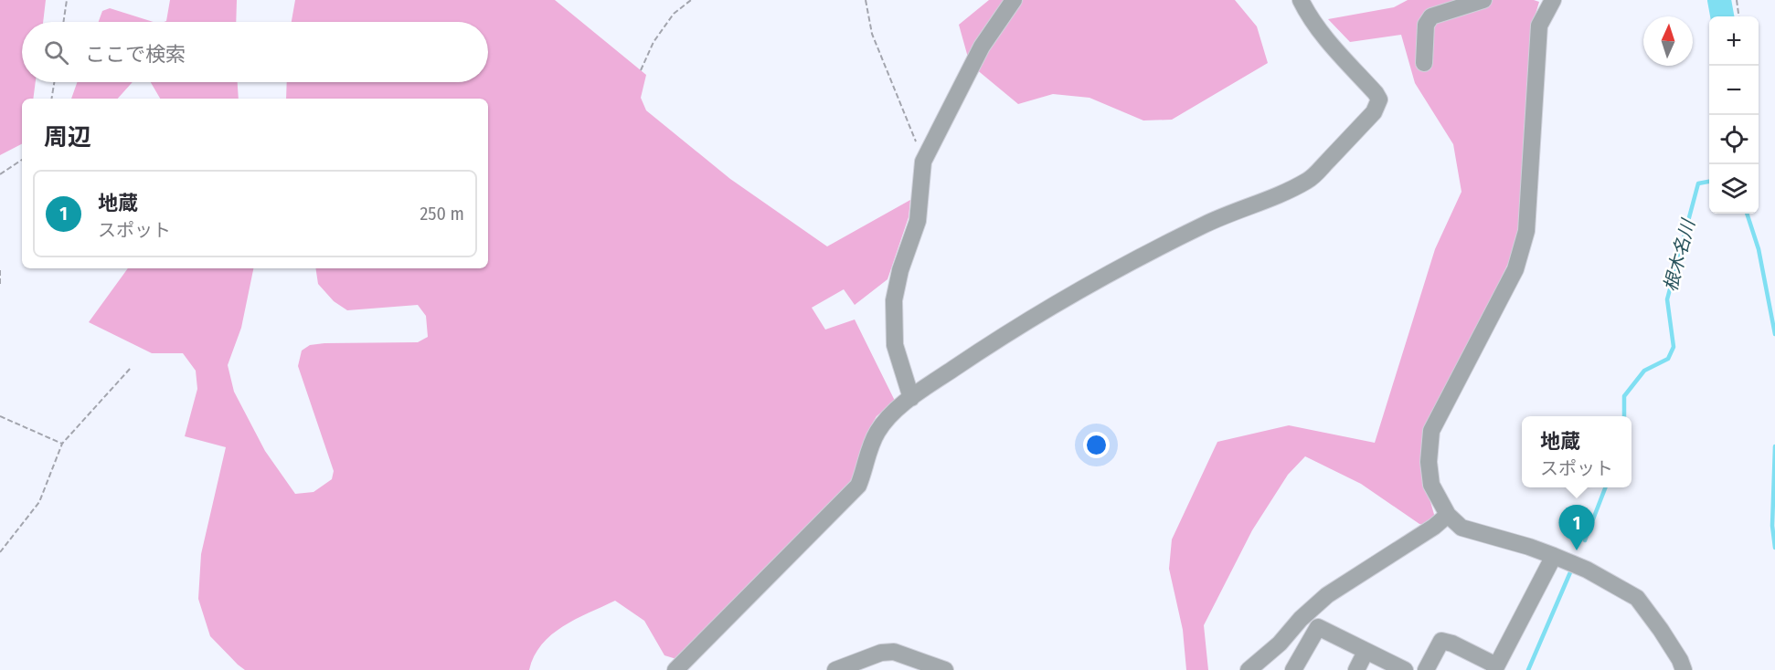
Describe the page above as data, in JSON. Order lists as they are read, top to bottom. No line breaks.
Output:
{"water":["根木名川"],"north":"top","page":{"map_buttons":["+","−"],"search":"ここで検索","heading":"周辺","list":[{"mark":"1","name":"地蔵","note":"スポット","value":"250 m"}],"popup":["地蔵","スポット"],"pins":"1"}}
